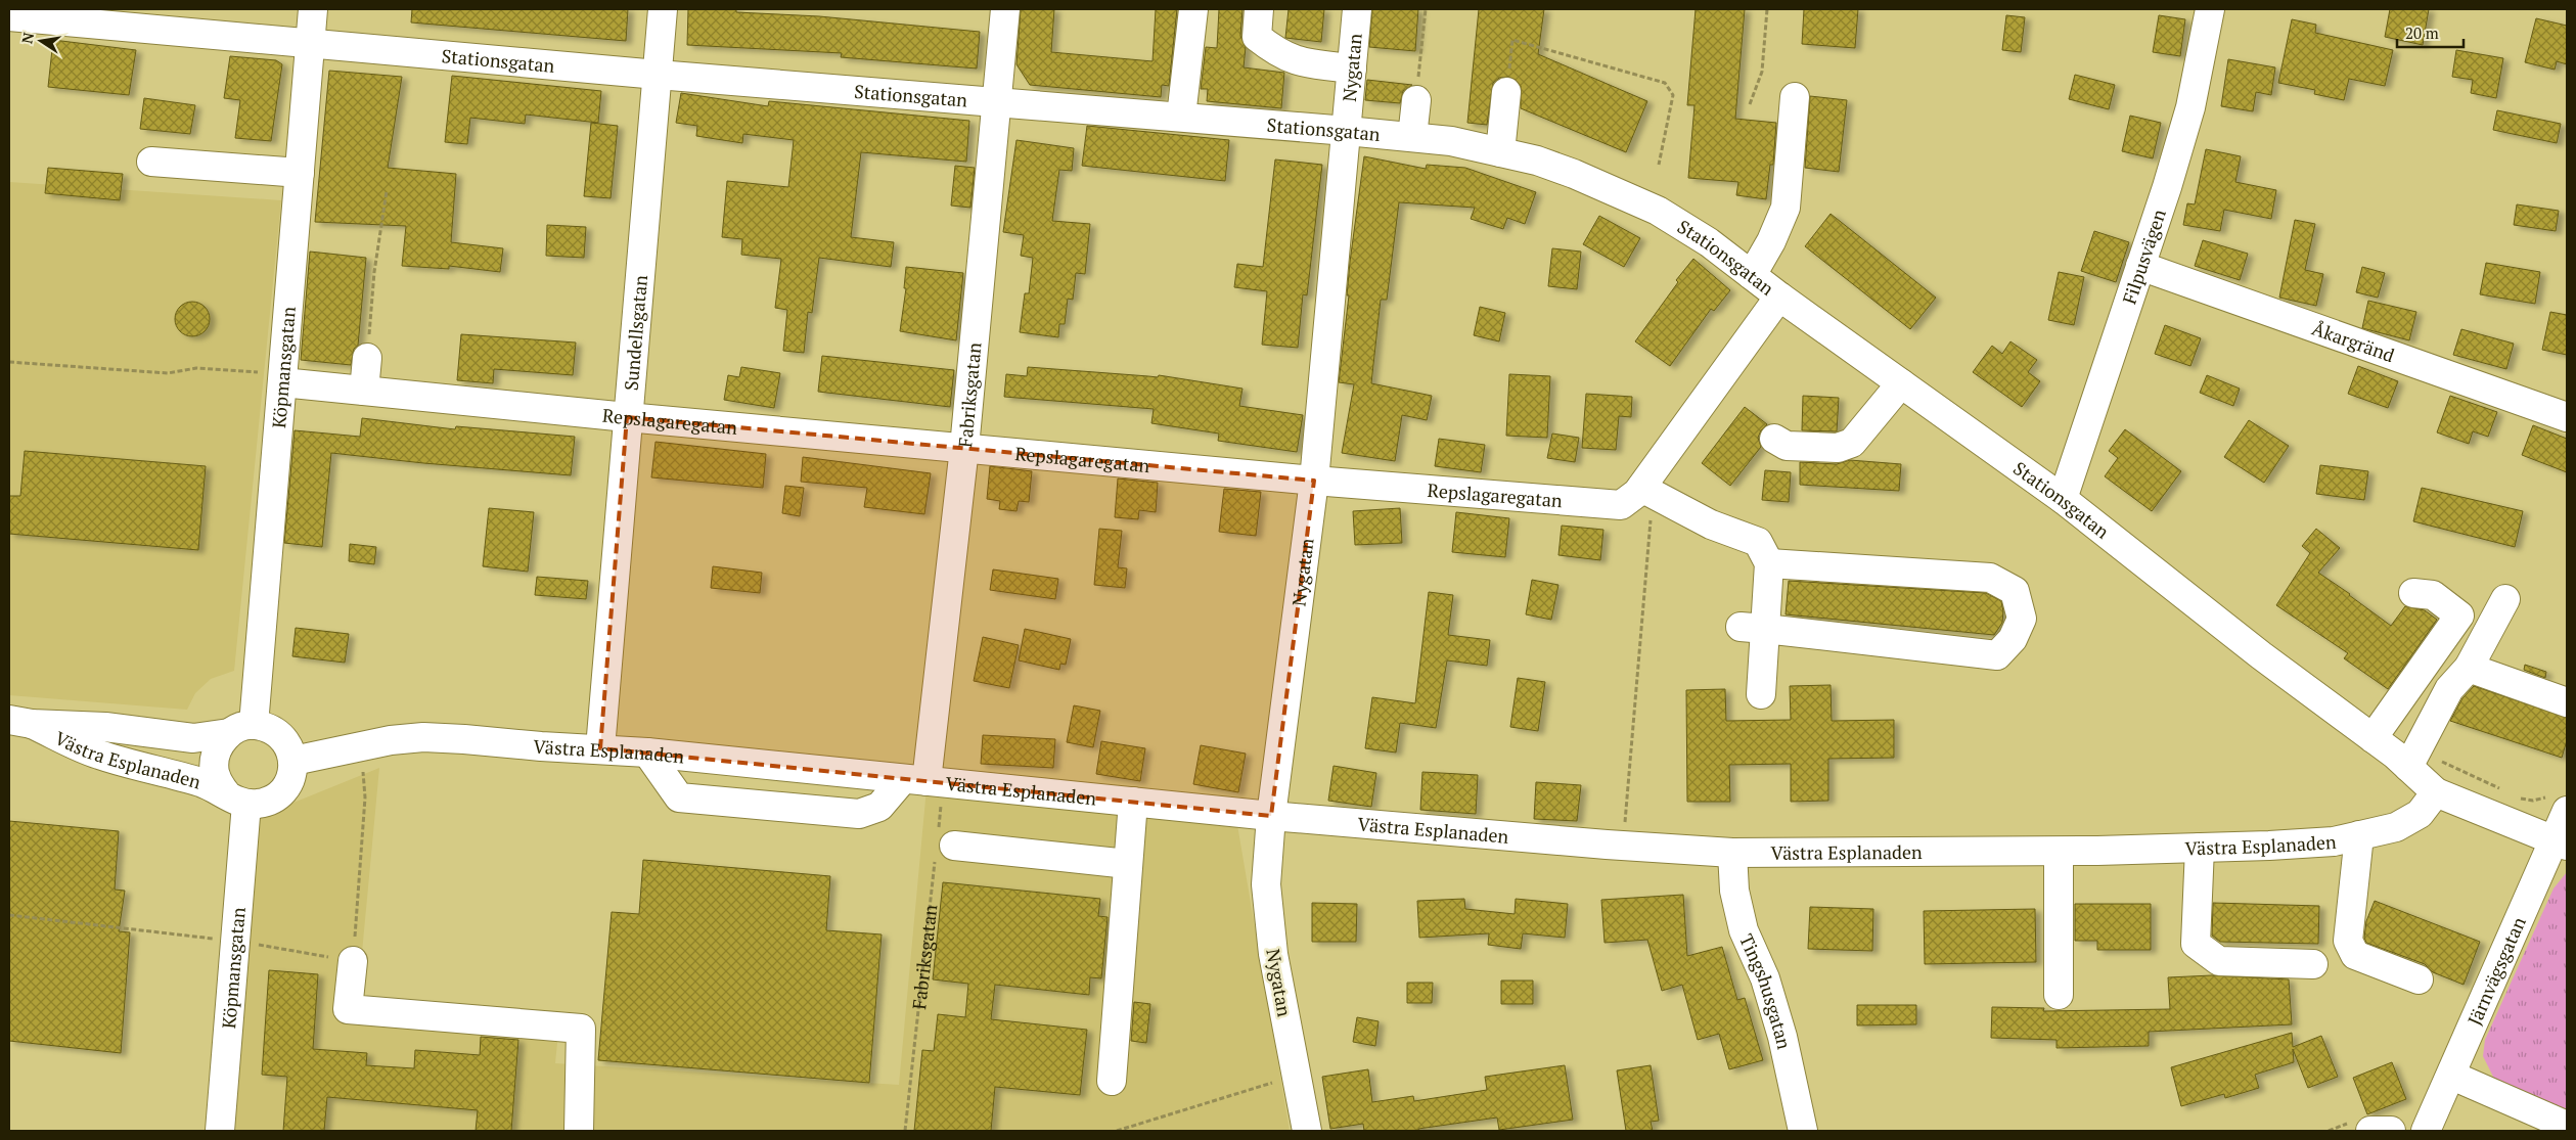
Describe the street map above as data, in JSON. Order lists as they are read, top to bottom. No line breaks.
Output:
{"streets":{"street":["Stationsgatan","Nygatan","Filpusvägen","Sundellsgatan","Åkargränd","Köpmansgatan","Fabriksgatan","Repslagaregatan","Västra Esplanaden","Järnvägsgatan","Tingshusgatan"]},"crossings":[["Stationsgatan","Nygatan"],["Stationsgatan","Filpusvägen"],["Stationsgatan","Sundellsgatan"],["Stationsgatan","Köpmansgatan"],["Stationsgatan","Fabriksgatan"],["Stationsgatan","Repslagaregatan"],["Stationsgatan","Västra Esplanaden"],["Nygatan","Repslagaregatan"],["Nygatan","Västra Esplanaden"],["Filpusvägen","Åkargränd"],["Sundellsgatan","Repslagaregatan"],["Sundellsgatan","Västra Esplanaden"],["Köpmansgatan","Repslagaregatan"],["Köpmansgatan","Västra Esplanaden"],["Fabriksgatan","Repslagaregatan"],["Fabriksgatan","Västra Esplanaden"],["Västra Esplanaden","Tingshusgatan"]],"scale_bar":"20 m","north":"left"}
